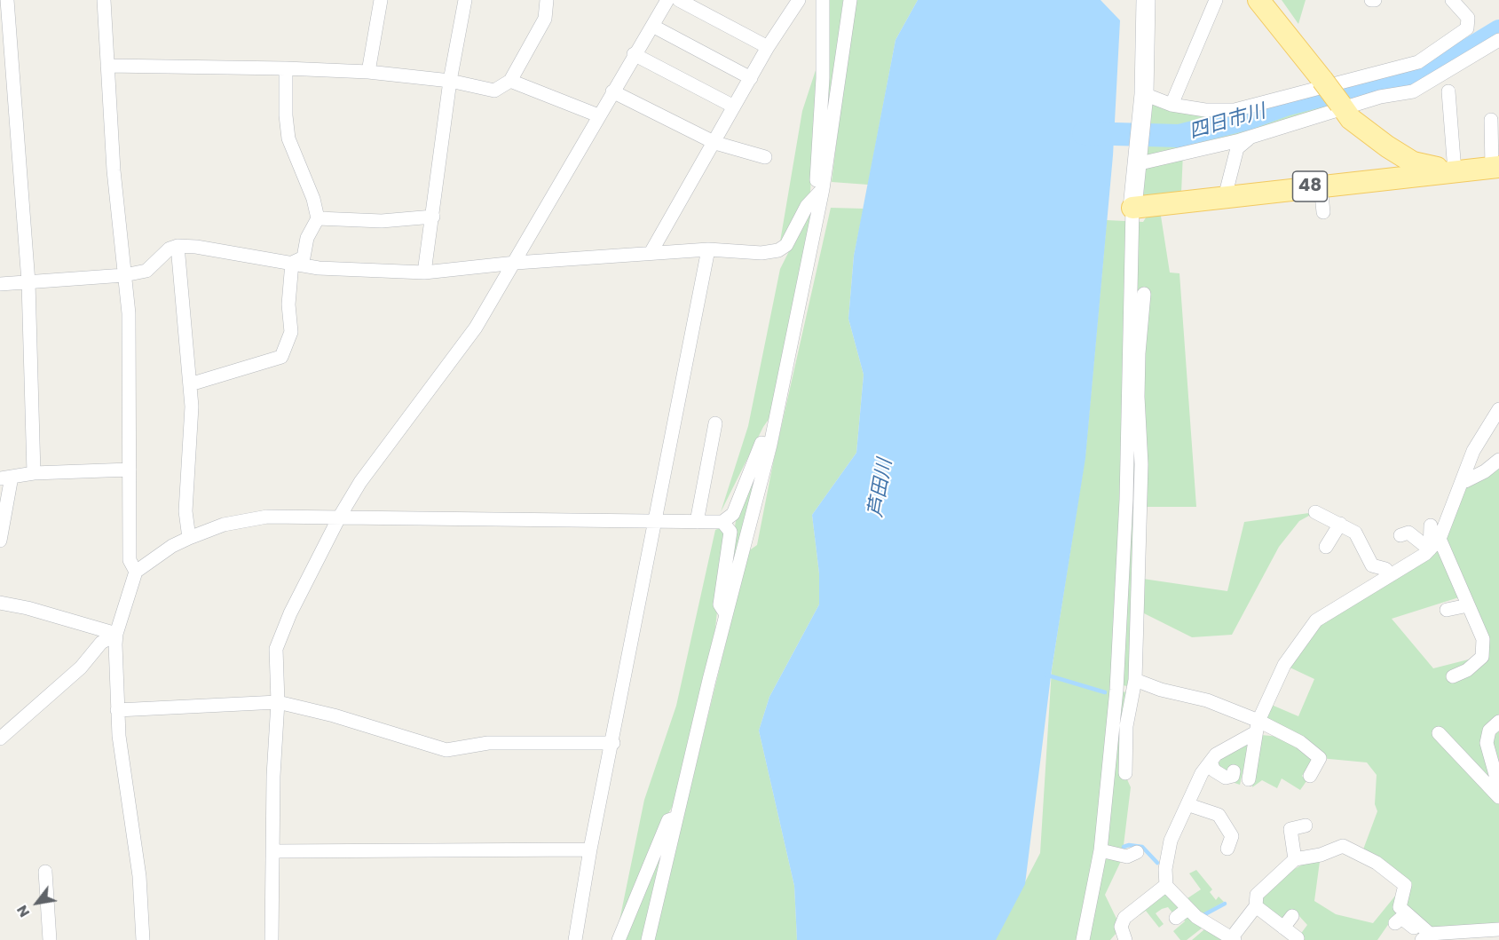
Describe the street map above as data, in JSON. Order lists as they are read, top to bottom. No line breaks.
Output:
{"streets":{"main road":["48"]},"water":["四日市川","芦田川"],"north":"bottom left"}
